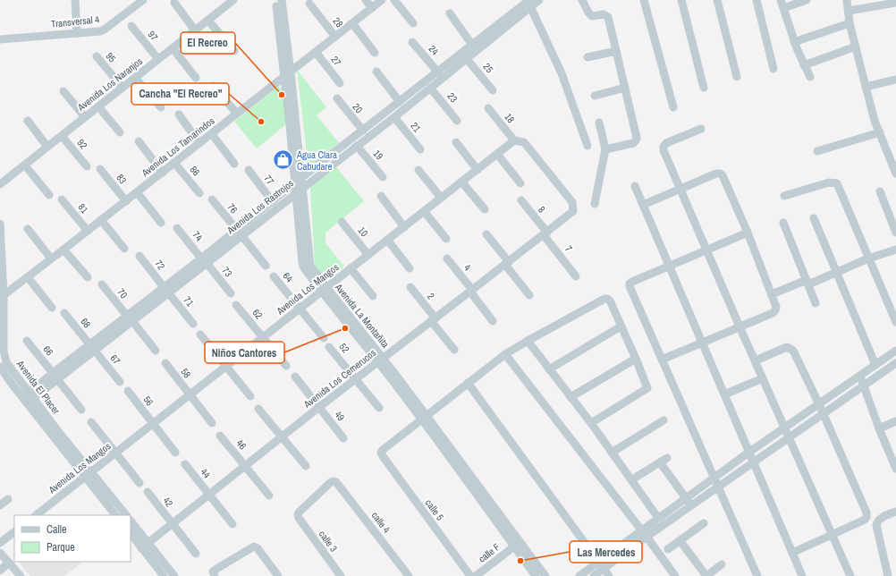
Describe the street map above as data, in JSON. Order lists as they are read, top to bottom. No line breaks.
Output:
{"streets":{"street":["Transversal 4","28","97","24","95","27","25","Avenida Los Naranjos","23","20","18","21","92","Avenida Los Tamarindos","19","86","83","77","Avenida Los Rastrojos","81","76","8","10","74","7","72","4","73","64","Avenida Los Mangos","70","2","71","62","Avenida La Montañita","68","52","66","67","58","Avenida Los Cemerucos","Avenida El Placer","56","49","46","44","42","calle 5","calle 4","calle 3","calle F"]},"crossings":[["28","Avenida Los Tamarindos"],["97","Avenida Los Naranjos"],["24","Avenida Los Rastrojos"],["95","Avenida Los Naranjos"],["27","Avenida Los Tamarindos"],["25","Avenida Los Rastrojos"],["Avenida Los Naranjos","92"],["23","Avenida Los Rastrojos"],["20","Avenida Los Rastrojos"],["18","Avenida Los Mangos"],["18","Avenida Los Cemerucos"],["21","Avenida Los Rastrojos"],["Avenida Los Tamarindos","86"],["Avenida Los Tamarindos","83"],["Avenida Los Tamarindos","81"],["Avenida Los Tamarindos","Avenida La Montañita"],["Avenida Los Tamarindos","Avenida El Placer"],["19","Avenida Los Rastrojos"],["77","Avenida Los Rastrojos"],["Avenida Los Rastrojos","76"],["Avenida Los Rastrojos","74"],["Avenida Los Rastrojos","72"],["Avenida Los Rastrojos","73"],["Avenida Los Rastrojos","70"],["Avenida Los Rastrojos","71"],["Avenida Los Rastrojos","Avenida La Montañita"],["Avenida Los Rastrojos","68"],["Avenida Los Rastrojos","66"],["Avenida Los Rastrojos","67"],["Avenida Los Rastrojos","Avenida El Placer"],["8","7"],["8","Avenida Los Cemerucos"],["10","Avenida Los Mangos"],["74","73"],["7","Avenida Los Cemerucos"],["72","71"],["4","Avenida Los Cemerucos"],["64","Avenida Los Mangos"],["Avenida Los Mangos","62"],["Avenida Los Mangos","Avenida La Montañita"],["Avenida Los Mangos","58"],["Avenida Los Mangos","Avenida Los Cemerucos"],["Avenida Los Mangos","Avenida El Placer"],["Avenida Los Mangos","56"],["2","Avenida Los Cemerucos"],["Avenida La Montañita","Avenida Los Cemerucos"],["Avenida La Montañita","calle 5"],["Avenida La Montañita","calle F"],["68","67"],["52","Avenida Los Cemerucos"],["Avenida Los Cemerucos","49"],["Avenida Los Cemerucos","46"],["Avenida Los Cemerucos","44"],["Avenida Los Cemerucos","42"],["calle 4","calle 3"]],"places":{"other":["El Recreo","Cancha \"El Recreo\"","Niños Cantores","Las Mercedes"],"shop":["Agua Clara Cabudare"]},"legend":["Calle","Parque"]}
